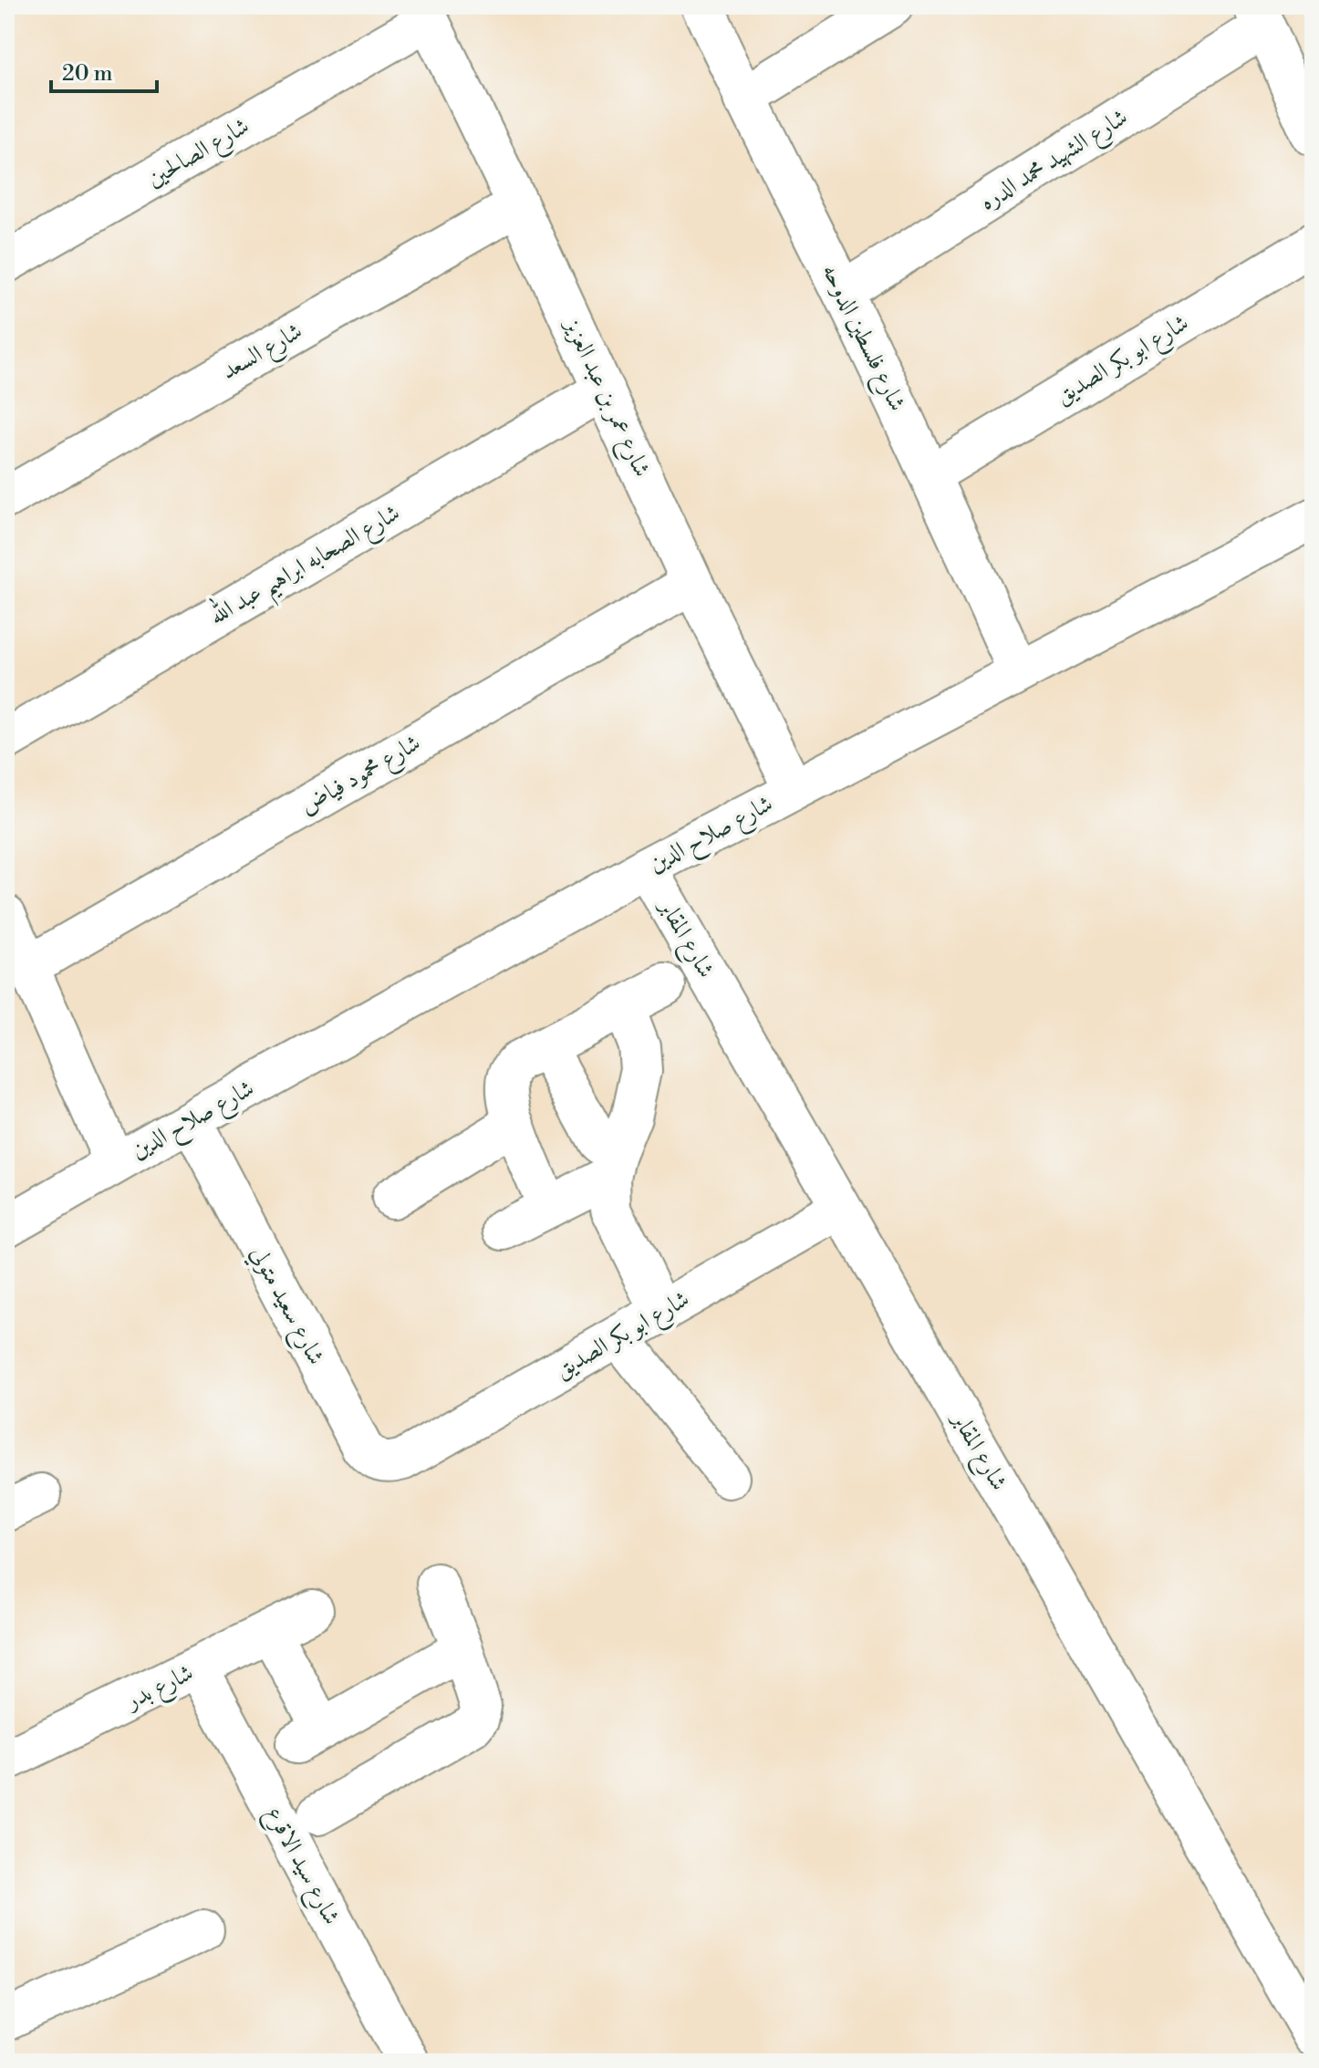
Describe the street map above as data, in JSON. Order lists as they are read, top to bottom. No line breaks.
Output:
{"streets":{"street":["شارع الصالحين","شارع الشهيد محمد الدره","شارع فلسطين الدوحه","شارع السعد","شارع ابو بكر الصديق","شارع عمر بن عبد العزيز","شارع الصحابه ابراهيم عبد الله","شارع محمود فياض","شارع صلاح الدين","شارع المقابر","شارع سعيد متولي","شارع بدر","شارع سيد الاقرع"]},"crossings":[["شارع الصالحين","شارع عمر بن عبد العزيز"],["شارع الشهيد محمد الدره","شارع فلسطين الدوحه"],["شارع فلسطين الدوحه","شارع ابو بكر الصديق"],["شارع فلسطين الدوحه","شارع صلاح الدين"],["شارع السعد","شارع عمر بن عبد العزيز"],["شارع ابو بكر الصديق","شارع المقابر"],["شارع ابو بكر الصديق","شارع سعيد متولي"],["شارع عمر بن عبد العزيز","شارع الصحابه ابراهيم عبد الله"],["شارع عمر بن عبد العزيز","شارع محمود فياض"],["شارع عمر بن عبد العزيز","شارع صلاح الدين"],["شارع صلاح الدين","شارع المقابر"],["شارع صلاح الدين","شارع سعيد متولي"],["شارع بدر","شارع سيد الاقرع"]],"scale_bar":"20 m"}
